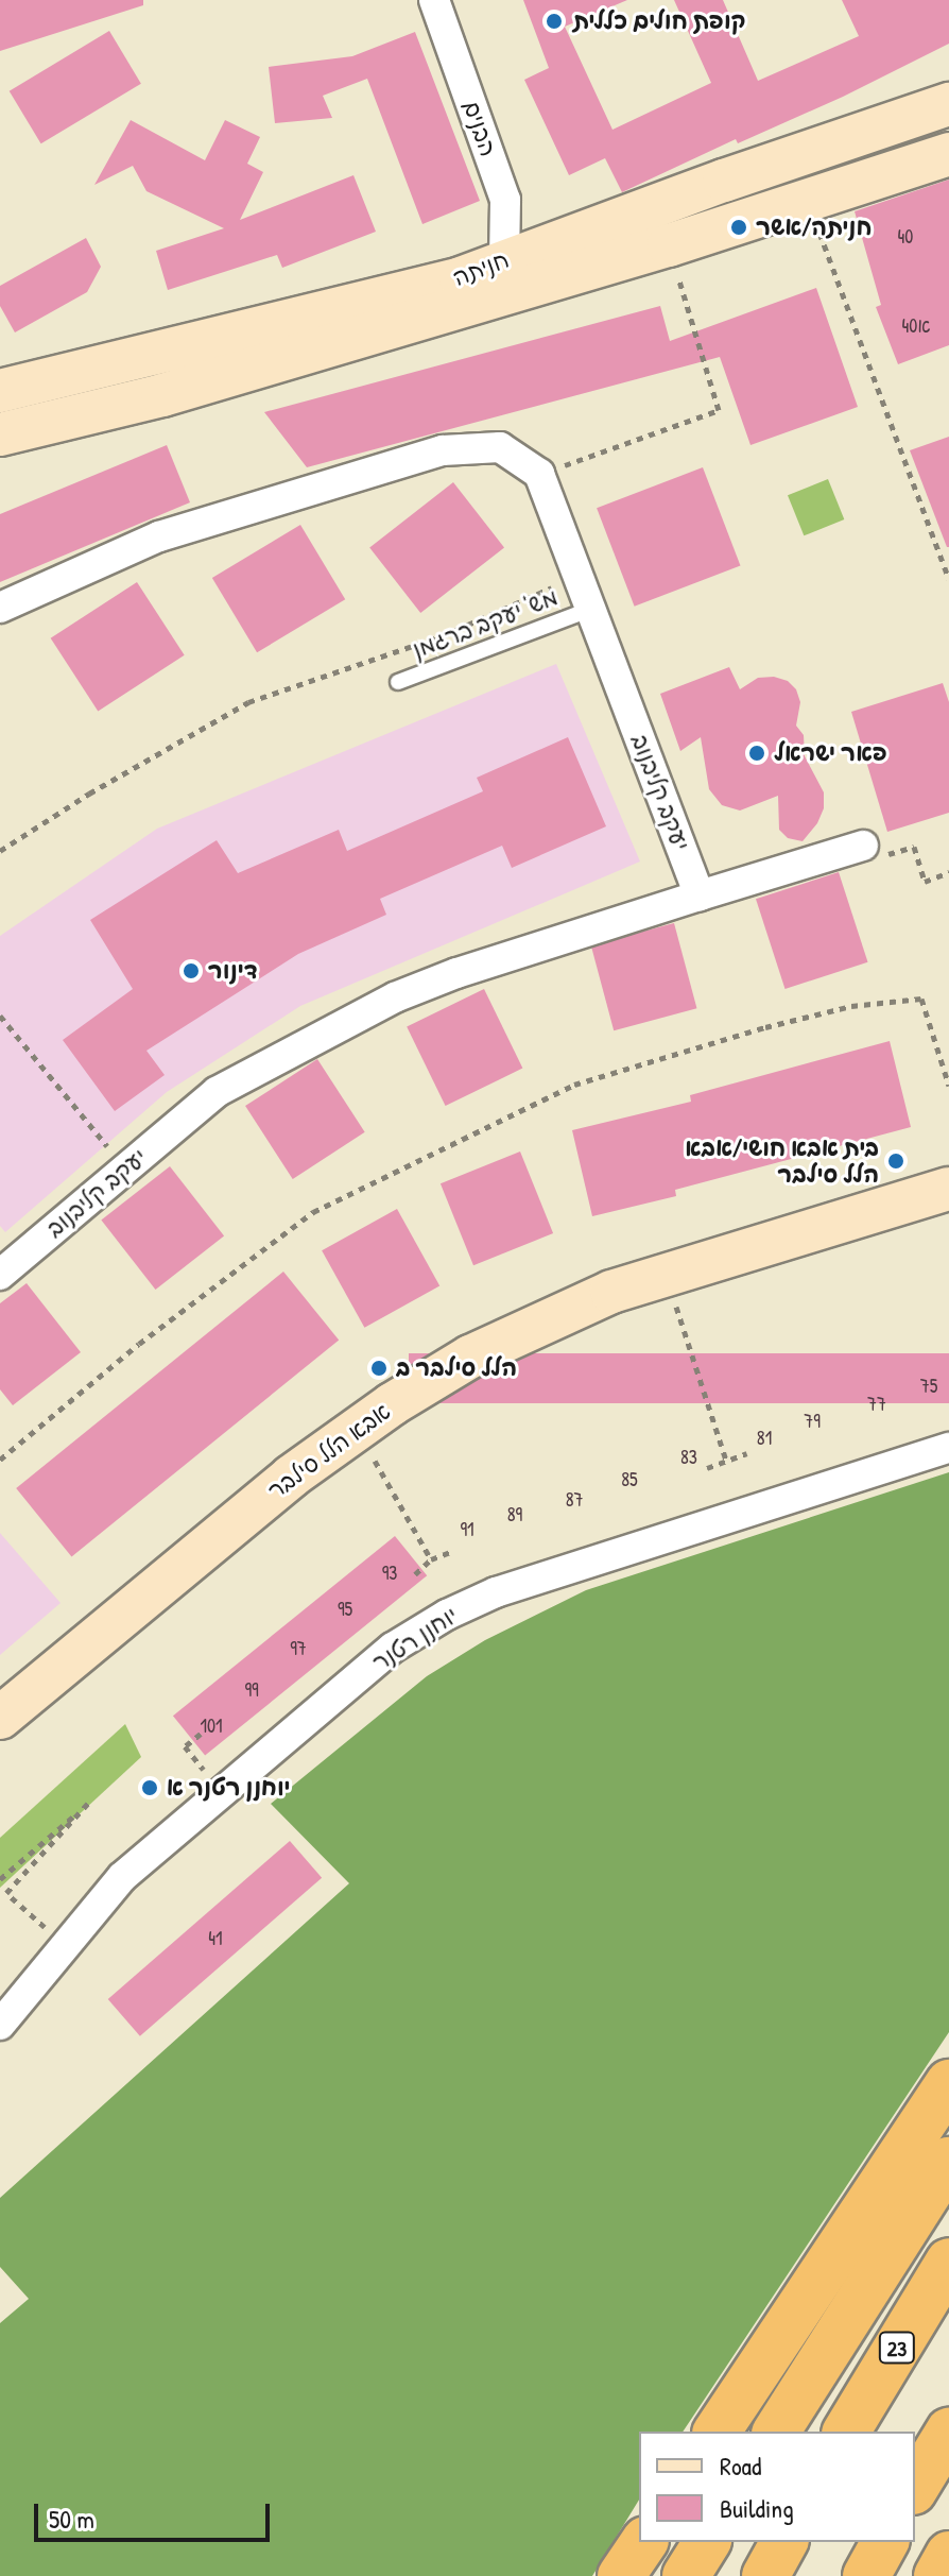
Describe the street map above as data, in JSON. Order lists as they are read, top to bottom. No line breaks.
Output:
{"streets":{"highway":["23"],"street":["הבנים","חניתה","יעקב קליבנוב","אבא הלל סילבר","יוחנן רטנר"],"lane":["מש' יעקב ברגמן"]},"crossings":[["הבנים","חניתה"],["מש' יעקב ברגמן","יעקב קליבנוב"]],"places":["קופת חולים כללית","חניתה/אשר","פאר ישראל","דינור","בית אבא חושי/אבא הלל סילבר","הלל סילבר ב","יוחנן רטנר א"],"house_numbers":["40","40א","75","77","79","81","83","85","87","89","91","93","95","97","99","101","41"],"legend":["Road","Building"],"scale_bar":"50 m"}
